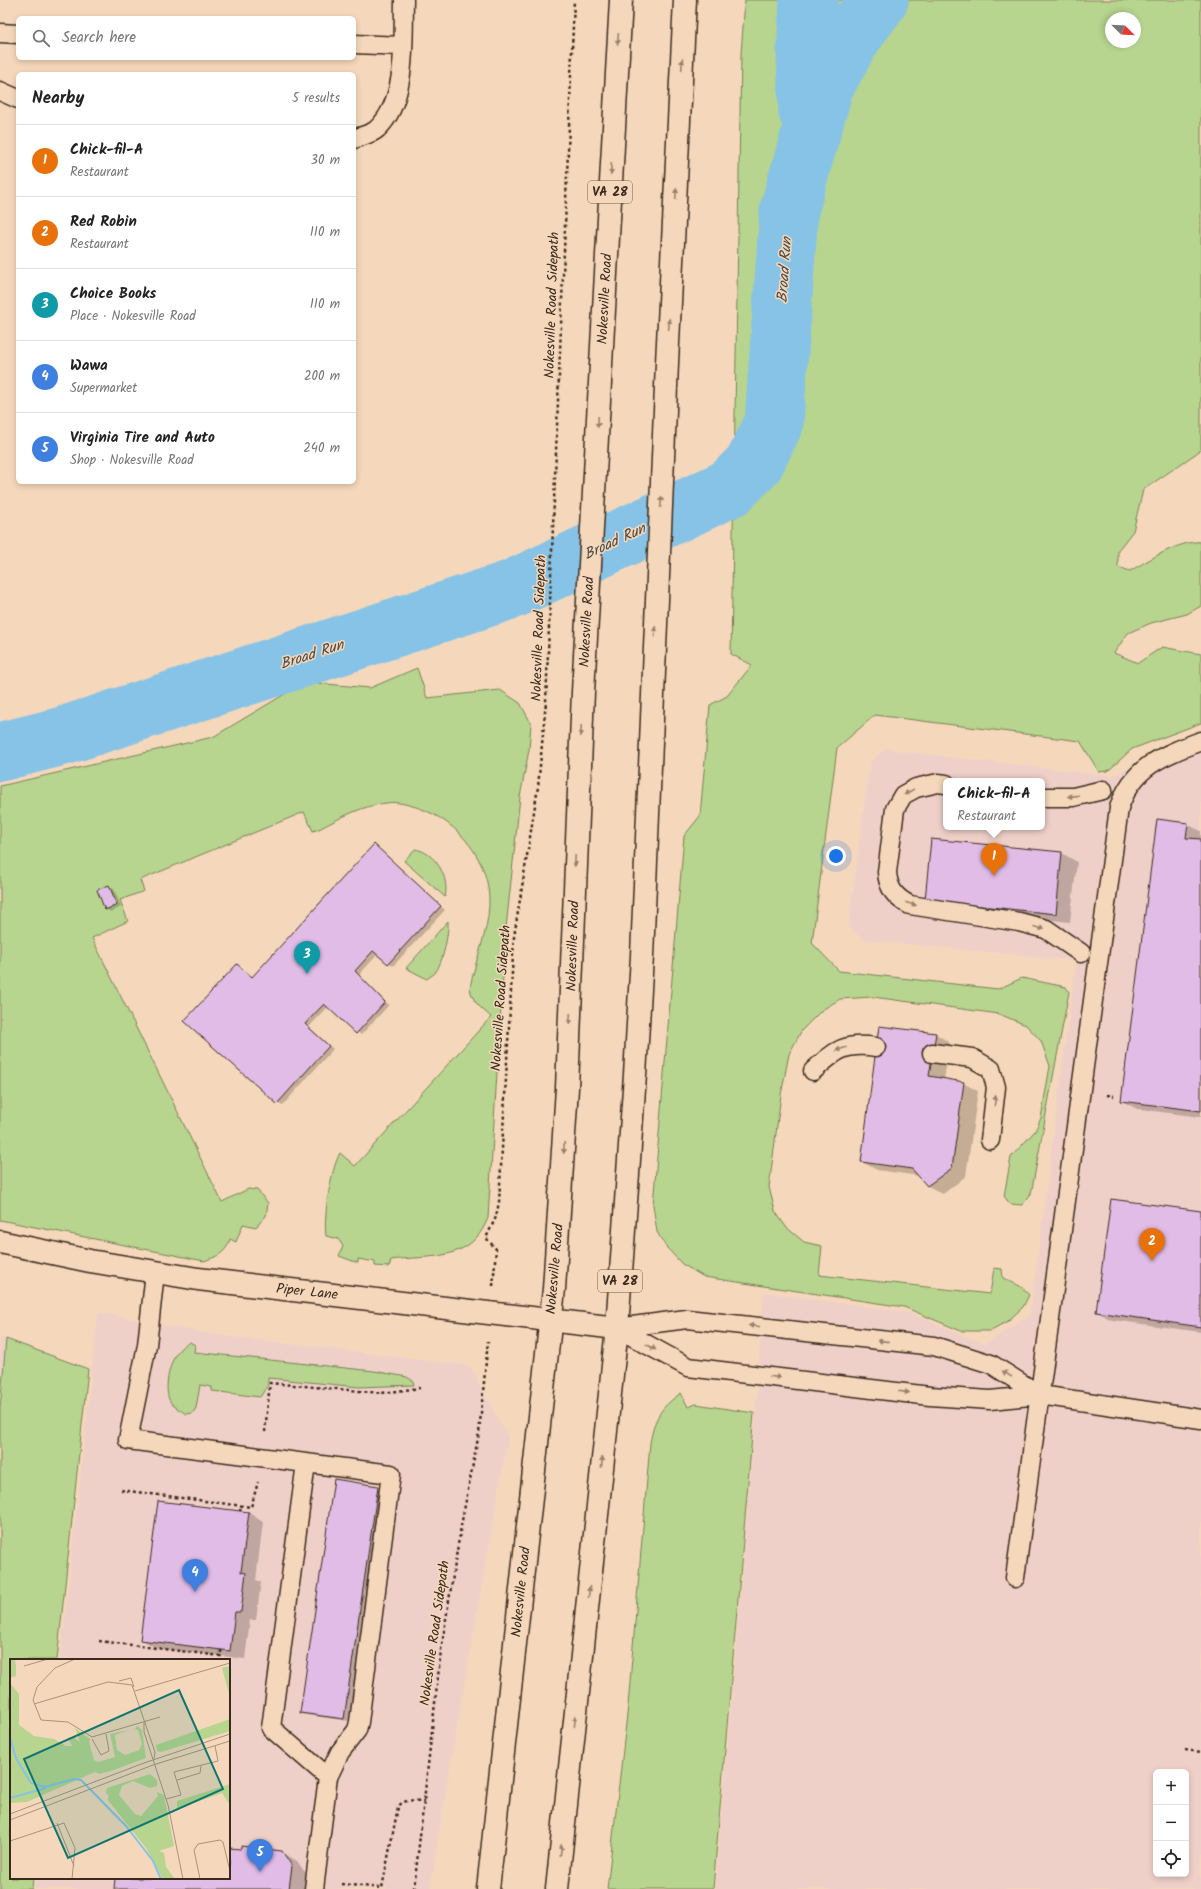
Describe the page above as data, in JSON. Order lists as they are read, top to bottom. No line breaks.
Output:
{"streets":{"main road":["VA 28","Nokesville Road","Piper Lane"],"path":["Nokesville Road Sidepath"]},"crossings":[["VA 28","Piper Lane"],["Nokesville Road","Piper Lane"]],"water":["Broad Run"],"north":"bottom right","page":{"search":"Search here","heading":["Nearby","5 results"],"list":[{"mark":"1","name":"Chick-fil-A","note":"Restaurant","value":"30 m"},{"mark":"2","name":"Red Robin","note":"Restaurant","value":"110 m"},{"mark":"3","name":"Choice Books","note":"Place · Nokesville Road","value":"110 m"},{"mark":"4","name":"Wawa","note":"Supermarket","value":"200 m"},{"mark":"5","name":"Virginia Tire and Auto","note":"Shop · Nokesville Road","value":"240 m"}],"popup":["Chick-fil-A","Restaurant"],"pins":["1","3","2","4","5"],"map_buttons":["+","−"]}}
